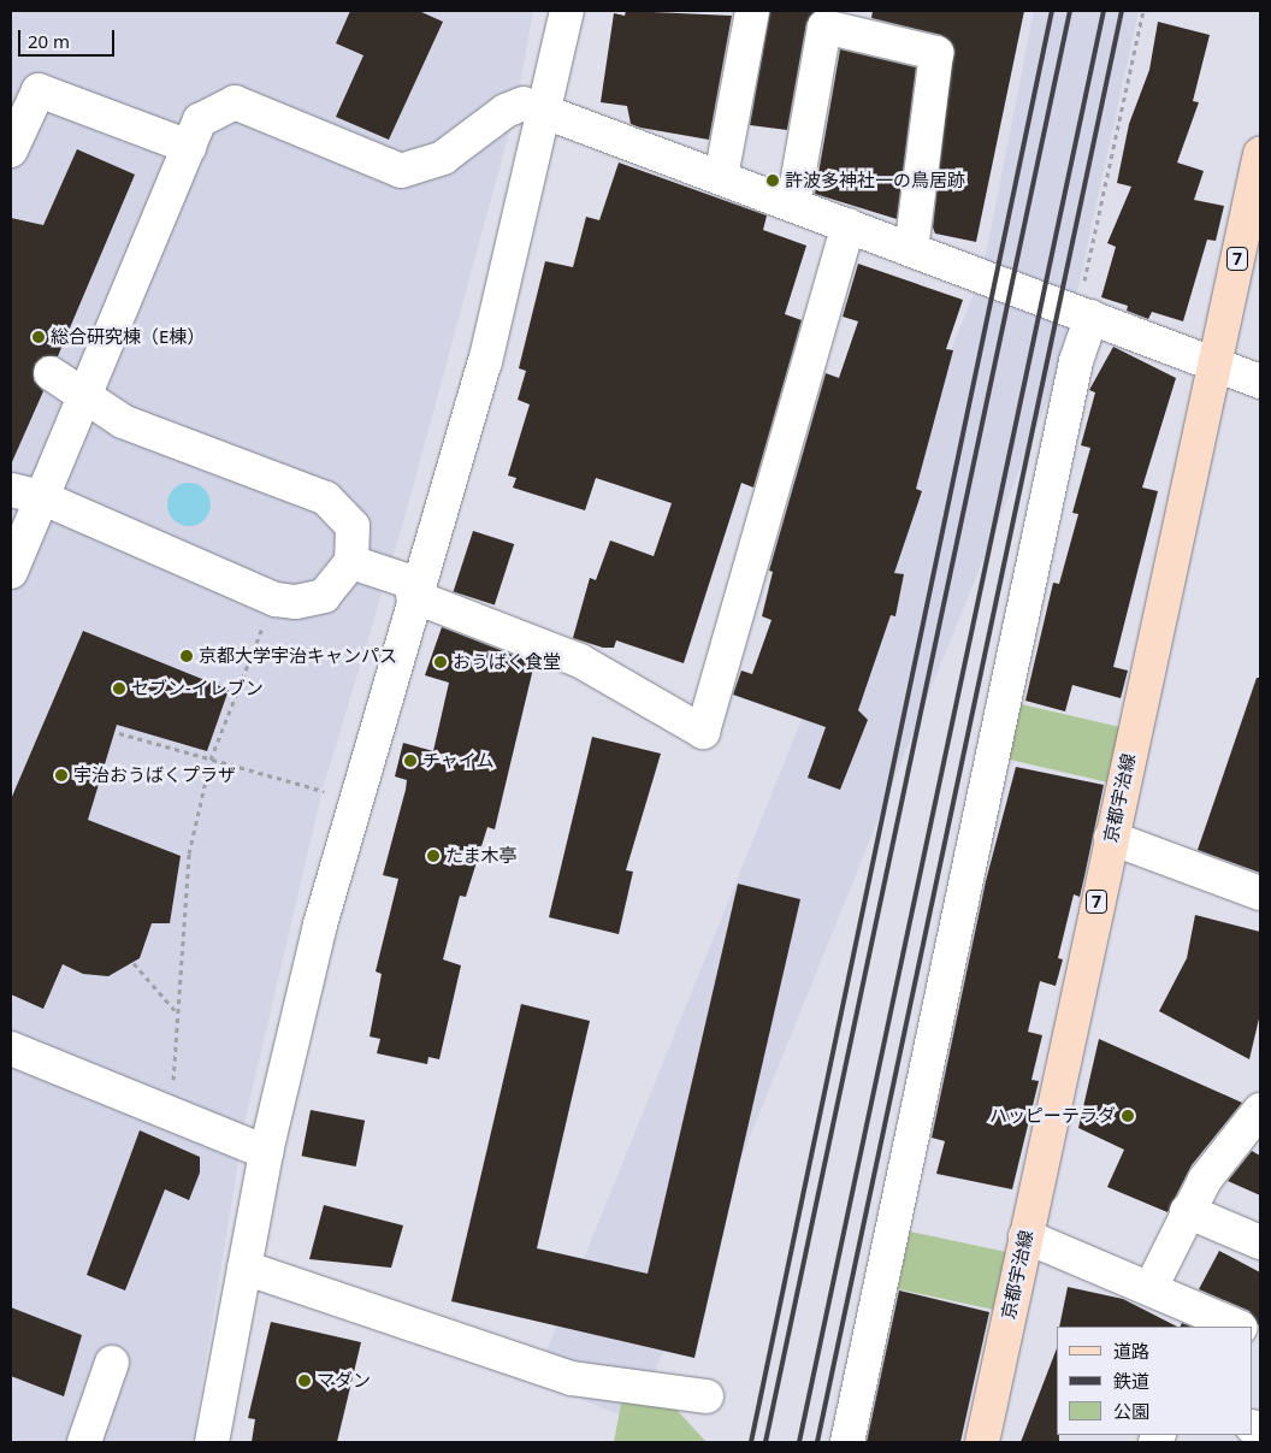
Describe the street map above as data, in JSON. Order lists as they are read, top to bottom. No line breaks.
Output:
{"streets":{"main road":["7","京都宇治線"]},"places":["許波多神社一の鳥居跡","総合研究棟（E棟）","京都大学宇治キャンパス","おうばく食堂","セブン-イレブン","チャイム","宇治おうばくプラザ","たま木亭","ハッピーテラダ","マダン"],"legend":["道路","鉄道","公園"],"scale_bar":"20 m"}
